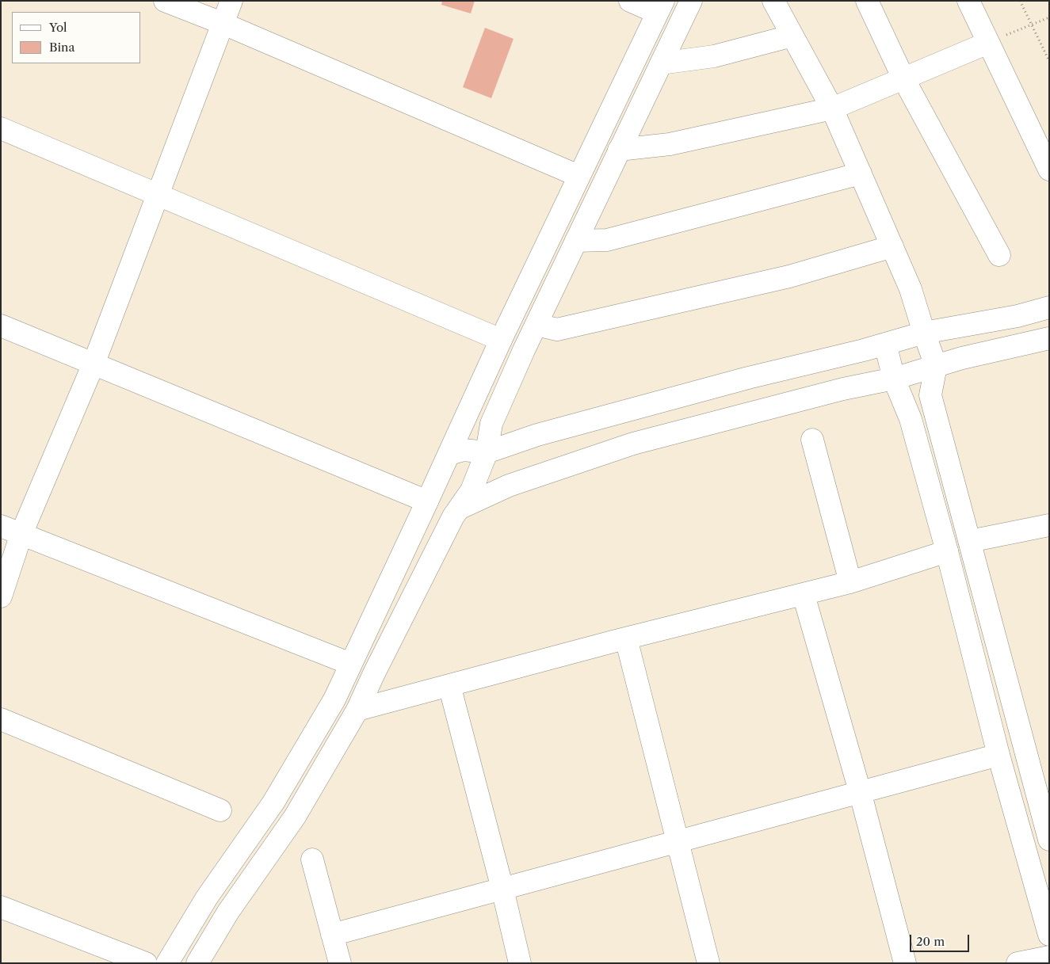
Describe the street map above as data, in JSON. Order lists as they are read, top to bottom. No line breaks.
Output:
{"legend":["Yol","Bina"],"scale_bar":"20 m"}
